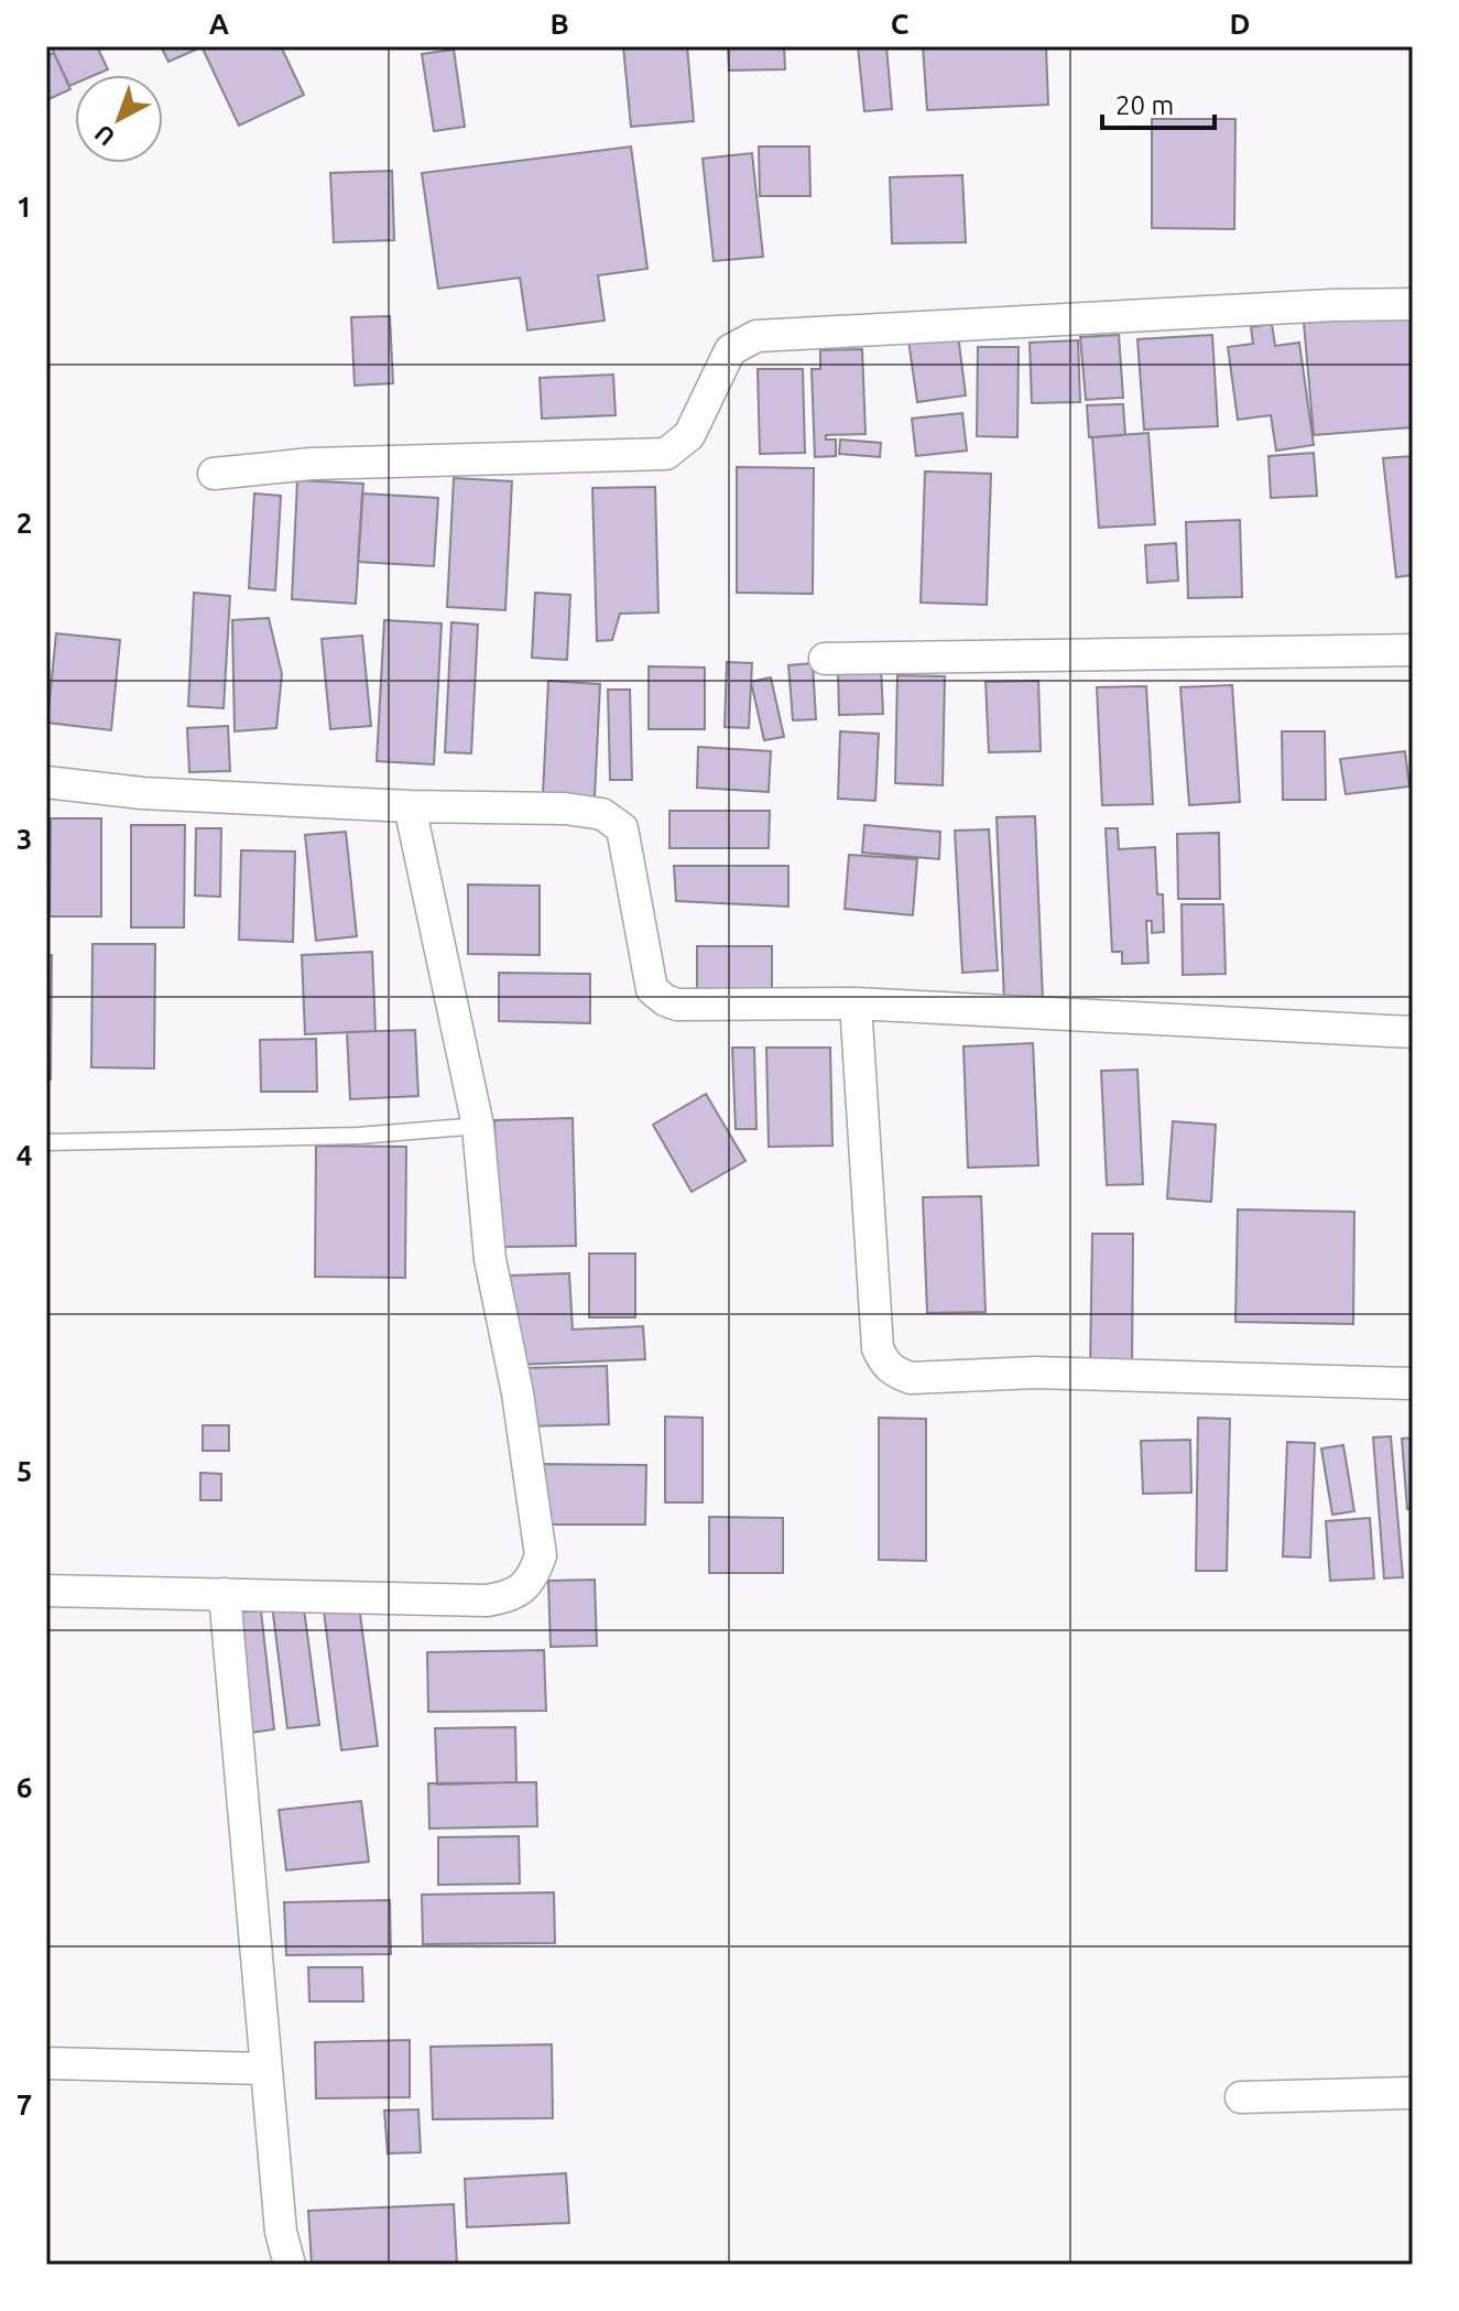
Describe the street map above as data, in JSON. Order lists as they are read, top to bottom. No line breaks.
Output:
{"scale_bar":"20 m","north":"bottom left","grid":{"columns":["A","B","C","D"],"rows":["1","2","3","4","5","6","7"]}}
